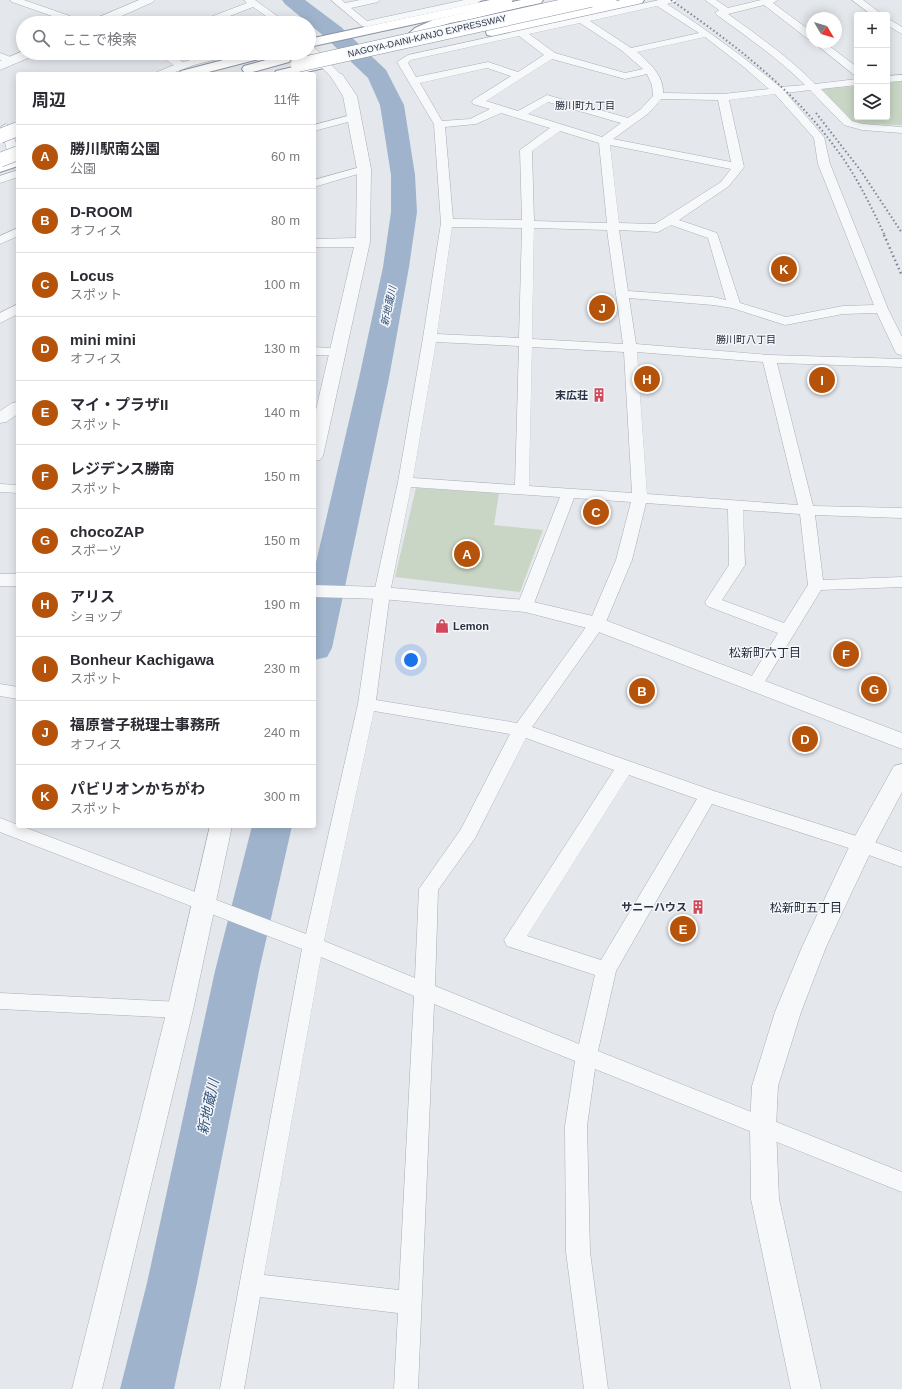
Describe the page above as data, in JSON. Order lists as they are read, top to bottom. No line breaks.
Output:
{"streets":{"highway":["NAGOYA-DAINI-KANJO EXPRESSWAY"]},"districts":["勝川町九丁目","勝川町八丁目","松新町六丁目","松新町五丁目"],"water":["新地蔵川"],"places":{"building":["末広荘","サニーハウス"],"shop":["Lemon"]},"north":"bottom right","page":{"map_buttons":["+","−"],"search":"ここで検索","heading":["周辺","11件"],"list":[{"mark":"A","name":"勝川駅南公園","note":"公園","value":"60 m"},{"mark":"B","name":"D-ROOM","note":"オフィス","value":"80 m"},{"mark":"C","name":"Locus","note":"スポット","value":"100 m"},{"mark":"D","name":"mini mini","note":"オフィス","value":"130 m"},{"mark":"E","name":"マイ・プラザII","note":"スポット","value":"140 m"},{"mark":"F","name":"レジデンス勝南","note":"スポット","value":"150 m"},{"mark":"G","name":"chocoZAP","note":"スポーツ","value":"150 m"},{"mark":"H","name":"アリス","note":"ショップ","value":"190 m"},{"mark":"I","name":"Bonheur Kachigawa","note":"スポット","value":"230 m"},{"mark":"J","name":"福原誉子税理士事務所","note":"オフィス","value":"240 m"},{"mark":"K","name":"パビリオンかちがわ","note":"スポット","value":"300 m"}],"pins":["K","J","H","I","C","A","F","G","B","D","E"]}}
